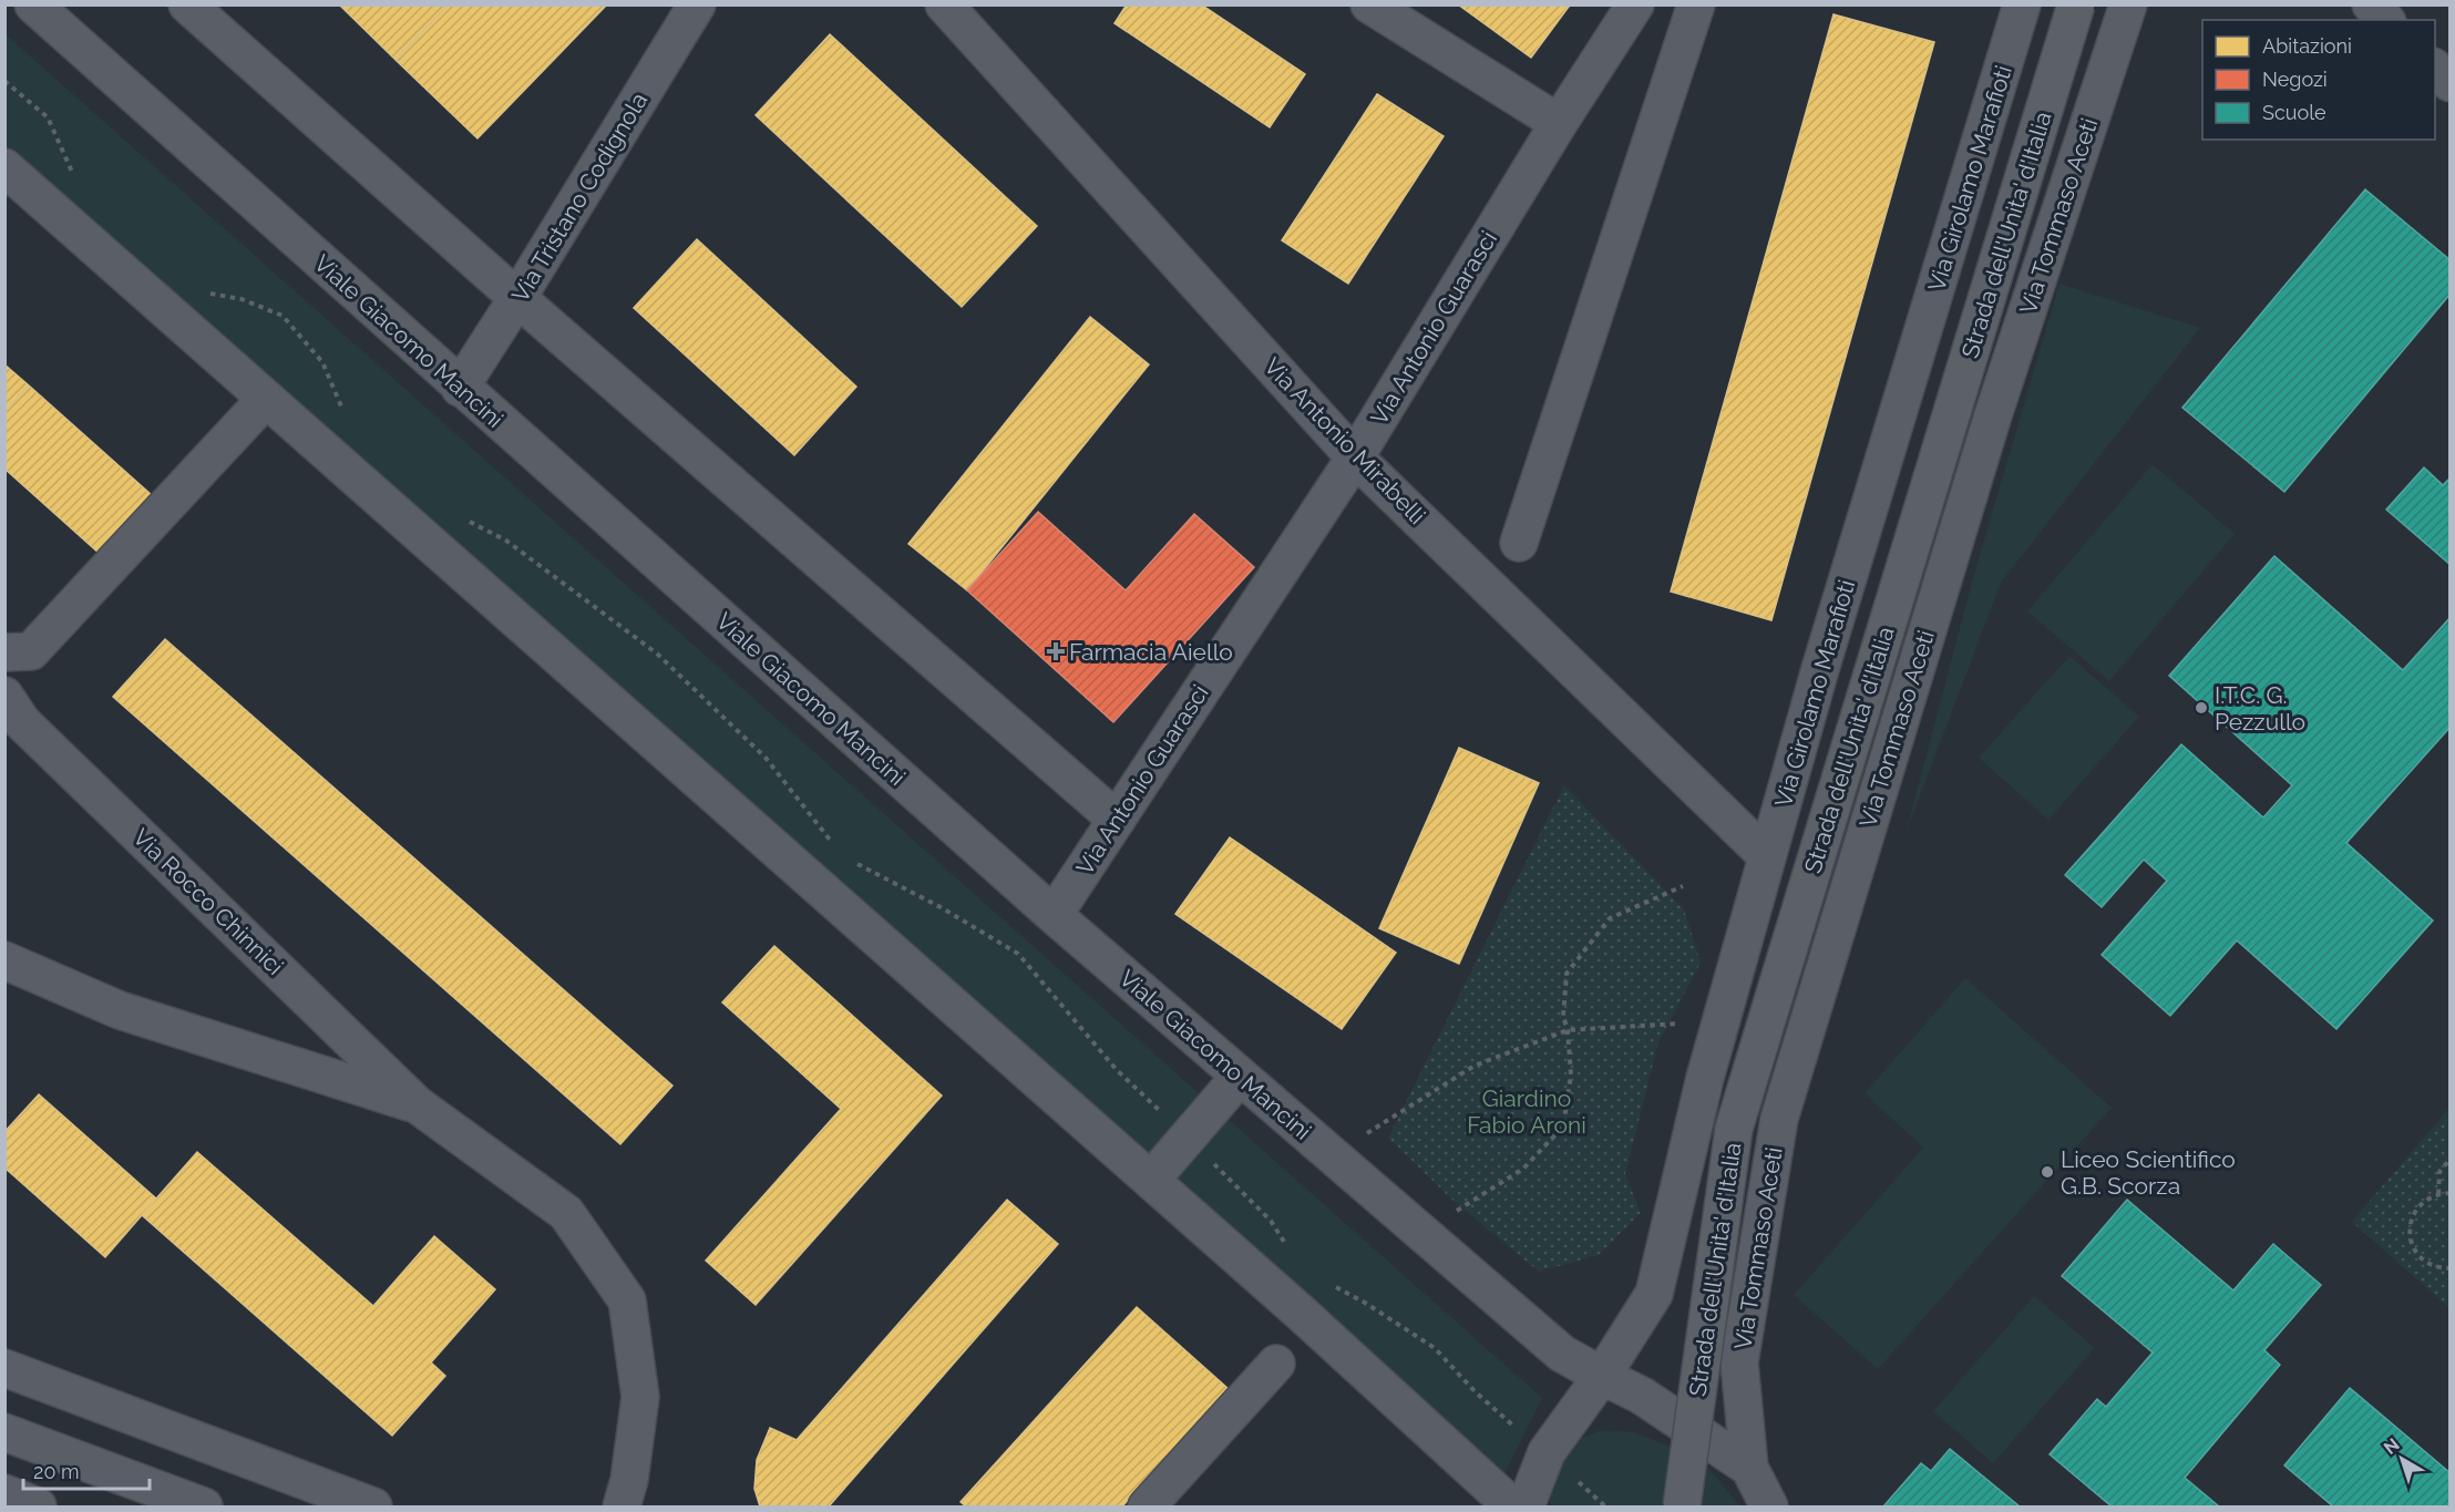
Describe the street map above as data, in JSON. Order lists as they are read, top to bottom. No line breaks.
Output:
{"streets":{"main road":["Strada dell'Unita' d'Italia"],"street":["Via Girolamo Marafioti","Via Tristano Codignola","Via Tommaso Aceti","Via Antonio Guarasci","Viale Giacomo Mancini","Via Antonio Mirabelli","Via Rocco Chinnici"]},"crossings":[["Via Girolamo Marafioti","Viale Giacomo Mancini"],["Via Girolamo Marafioti","Via Antonio Mirabelli"],["Via Tristano Codignola","Viale Giacomo Mancini"],["Via Tommaso Aceti","Viale Giacomo Mancini"],["Via Antonio Guarasci","Viale Giacomo Mancini"],["Via Antonio Guarasci","Via Antonio Mirabelli"]],"parks":["Giardino Fabio Aroni"],"places":{"health":["Farmacia Aiello"],"other":["I.T.C. G. Pezzullo","Liceo Scientifico G.B. Scorza"]},"legend":["Abitazioni","Negozi","Scuole"],"scale_bar":"20 m","north":"top left"}
